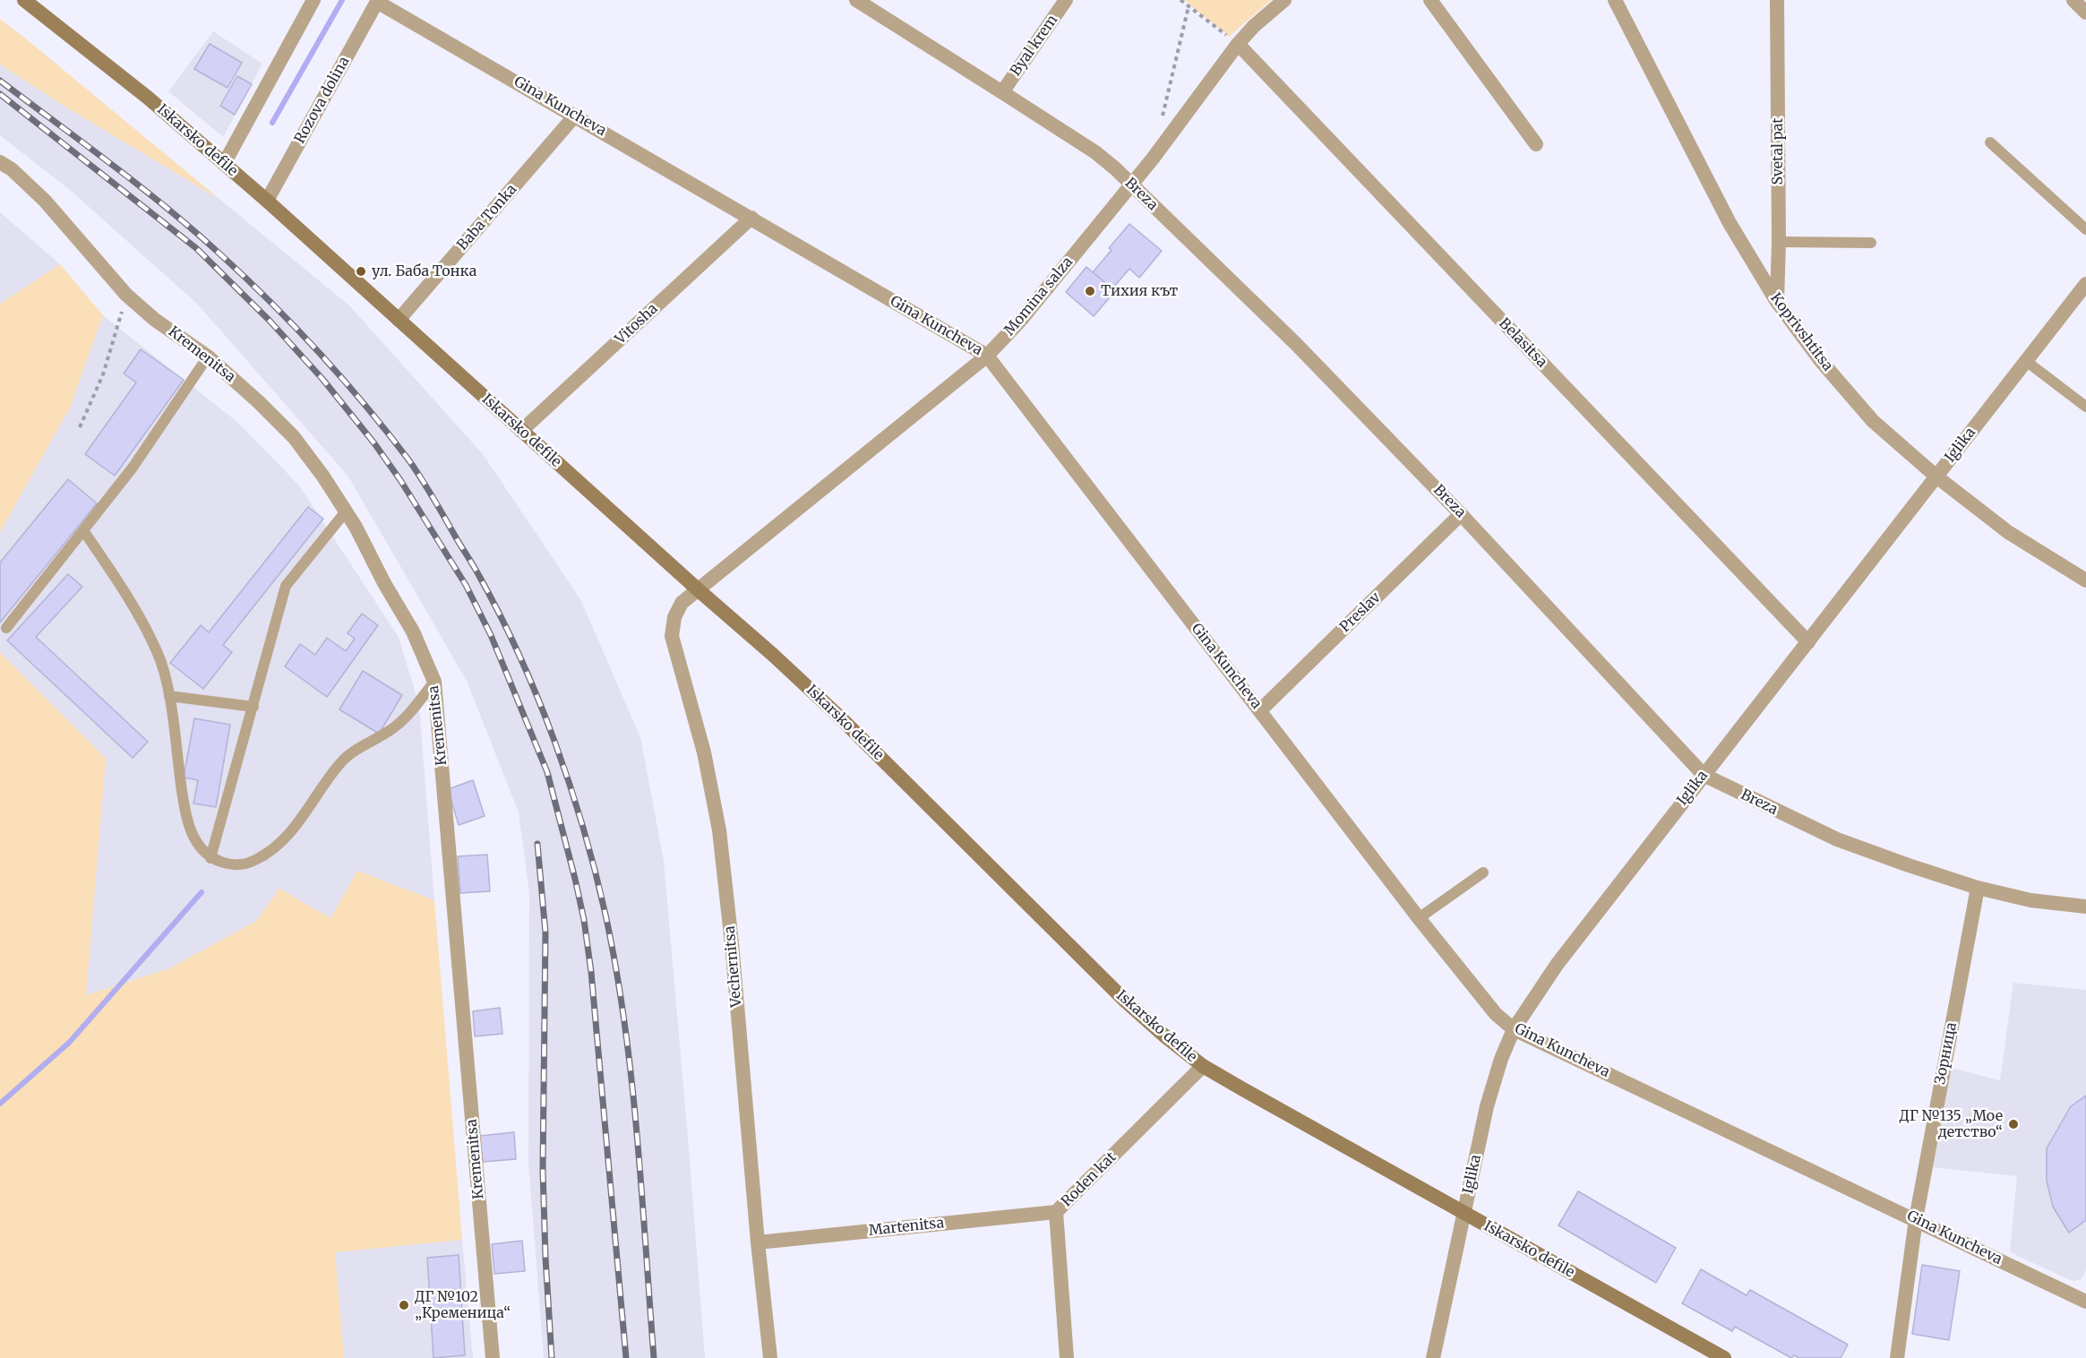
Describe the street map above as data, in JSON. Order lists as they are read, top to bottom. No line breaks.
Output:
{"streets":{"main road":["Iskarsko defile"],"street":["Byal krem","Rozova dolina","Gina Kuncheva","Svetal pat","Breza","Baba Tonka","Momina salza","Vitosha","Koprivshtitsa","Belasitsa","Kremenitsa","Iglika","Preslav","Vechernitsa","Зорница","Roden kat","Martenitsa"]},"crossings":[["Byal krem","Breza"],["Rozova dolina","Gina Kuncheva"],["Rozova dolina","Iskarsko defile"],["Gina Kuncheva","Baba Tonka"],["Gina Kuncheva","Momina salza"],["Gina Kuncheva","Vitosha"],["Gina Kuncheva","Iglika"],["Gina Kuncheva","Preslav"],["Gina Kuncheva","Зорница"],["Iskarsko defile","Baba Tonka"],["Iskarsko defile","Momina salza"],["Iskarsko defile","Vitosha"],["Iskarsko defile","Iglika"],["Iskarsko defile","Vechernitsa"],["Iskarsko defile","Roden kat"],["Svetal pat","Koprivshtitsa"],["Breza","Momina salza"],["Breza","Iglika"],["Breza","Preslav"],["Breza","Зорница"],["Momina salza","Belasitsa"],["Momina salza","Vechernitsa"],["Koprivshtitsa","Iglika"],["Belasitsa","Iglika"],["Vechernitsa","Martenitsa"],["Roden kat","Martenitsa"]],"places":["ул. Баба Тонка","Тихия кът","ДГ №135 „Мое детство“","ДГ №102 „Кременица“"]}
